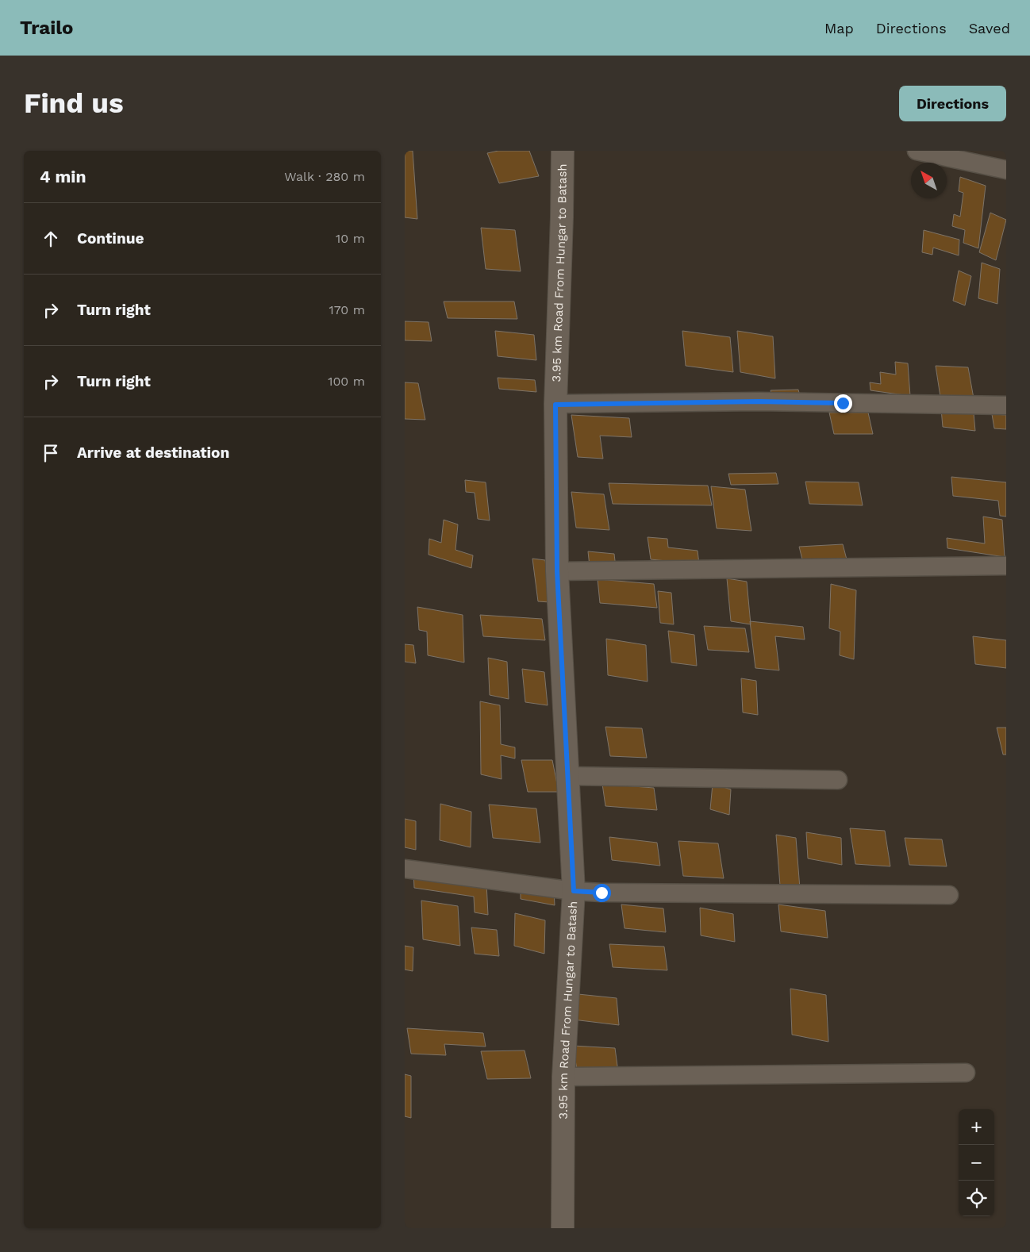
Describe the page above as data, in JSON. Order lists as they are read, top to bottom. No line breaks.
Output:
{"streets":{"street":["3.95 km Road From Hungar to Batash"]},"north":"top left","page":{"header":"Trailo","nav":["Map","Directions","Saved"],"buttons":"Directions","title":"Find us","heading":["4 min","Walk · 280 m"],"list":[["Continue","10 m"],["Turn right","170 m"],["Turn right","100 m"],"Arrive at destination"],"map_buttons":["+","−"]}}
